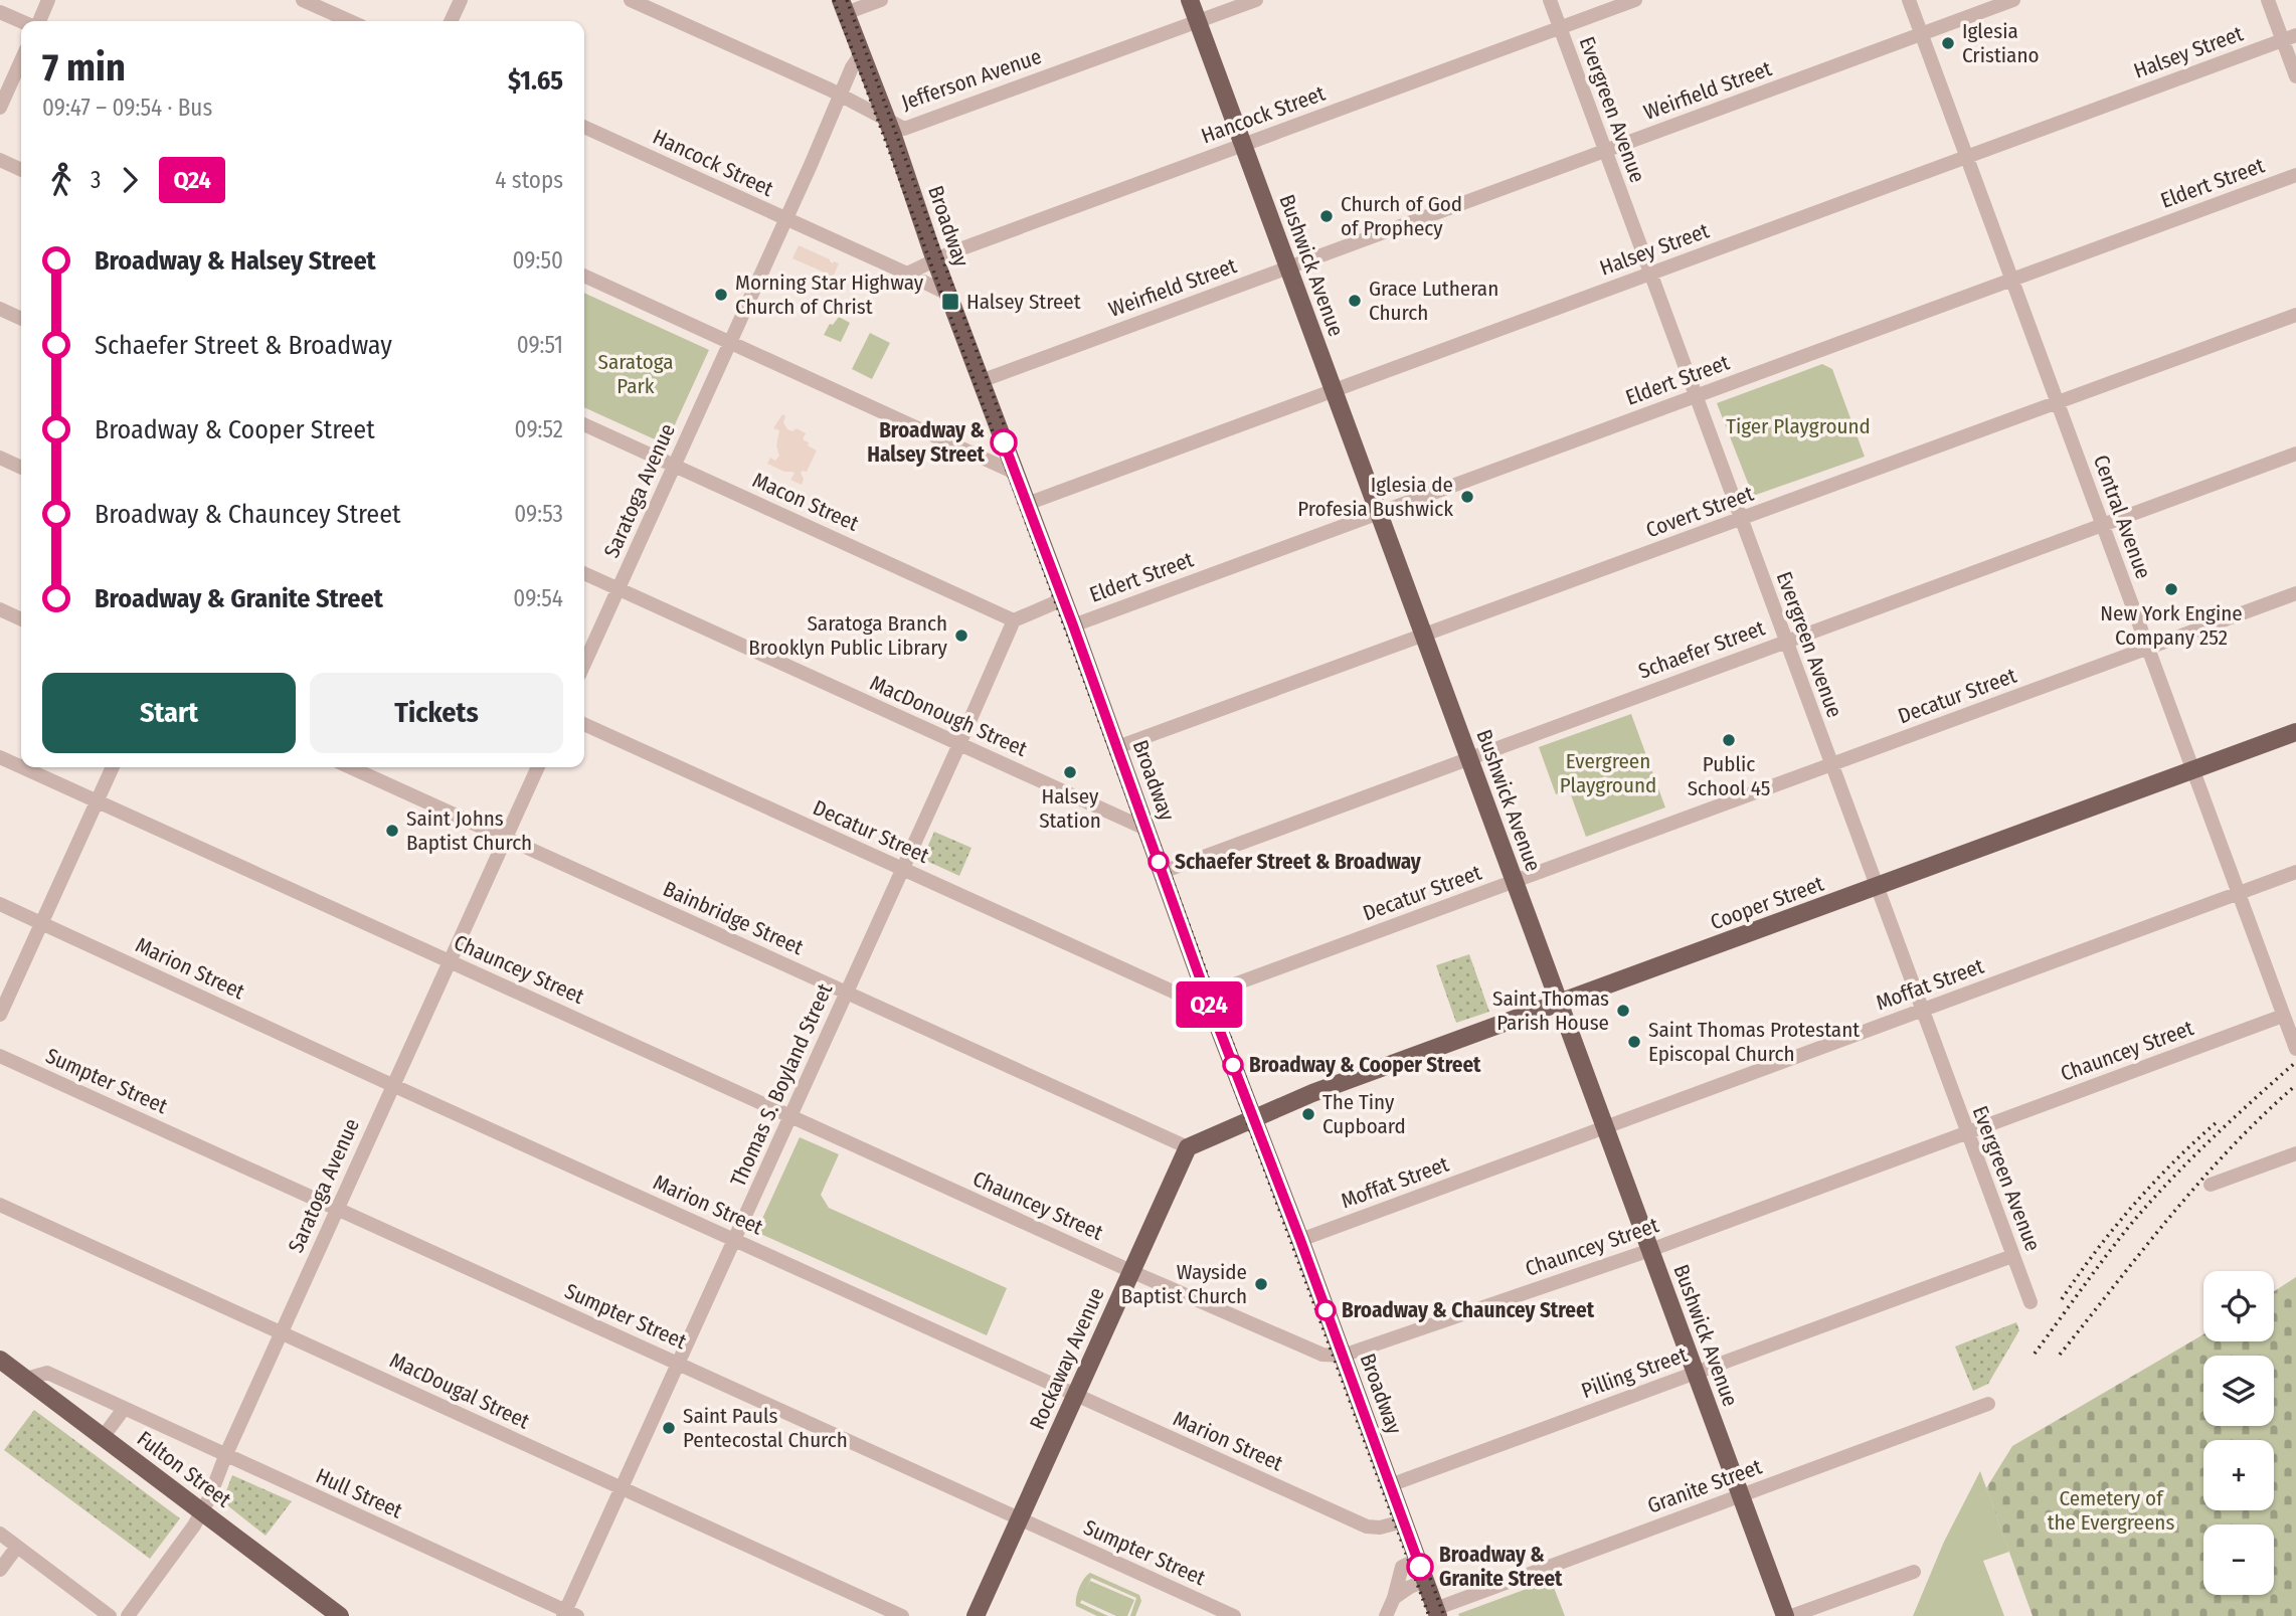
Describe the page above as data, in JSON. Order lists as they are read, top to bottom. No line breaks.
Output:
{"streets":{"main road":["Broadway","Bushwick Avenue","Cooper Street","Rockaway Avenue","Fulton Street"],"street":["Halsey Street","Jefferson Avenue","Weirfield Street","Evergreen Avenue","Hancock Street","Eldert Street","Saratoga Avenue","Macon Street","Covert Street","Central Avenue","Schaefer Street","Decatur Street","MacDonough Street","Bainbridge Street","Marion Street","Chauncey Street","Moffat Street","Sumpter Street","Thomas S. Boyland Street","Pilling Street","MacDougal Street","Granite Street","Hull Street"]},"crossings":[["Halsey Street","Evergreen Avenue"],["Halsey Street","Broadway"],["Halsey Street","Bushwick Avenue"],["Halsey Street","Central Avenue"],["Jefferson Avenue","Broadway"],["Jefferson Avenue","Bushwick Avenue"],["Jefferson Avenue","Saratoga Avenue"],["Weirfield Street","Evergreen Avenue"],["Weirfield Street","Broadway"],["Weirfield Street","Bushwick Avenue"],["Weirfield Street","Central Avenue"],["Evergreen Avenue","Hancock Street"],["Evergreen Avenue","Eldert Street"],["Evergreen Avenue","Covert Street"],["Evergreen Avenue","Schaefer Street"],["Evergreen Avenue","Decatur Street"],["Evergreen Avenue","Cooper Street"],["Evergreen Avenue","Chauncey Street"],["Evergreen Avenue","Moffat Street"],["Evergreen Avenue","Pilling Street"],["Hancock Street","Broadway"],["Hancock Street","Bushwick Avenue"],["Hancock Street","Saratoga Avenue"],["Eldert Street","Broadway"],["Eldert Street","Bushwick Avenue"],["Eldert Street","Central Avenue"],["Broadway","Saratoga Avenue"],["Broadway","Covert Street"],["Broadway","Schaefer Street"],["Broadway","Decatur Street"],["Broadway","MacDonough Street"],["Broadway","Cooper Street"],["Broadway","Marion Street"],["Broadway","Chauncey Street"],["Broadway","Moffat Street"],["Broadway","Pilling Street"],["Broadway","Granite Street"],["Bushwick Avenue","Covert Street"],["Bushwick Avenue","Schaefer Street"],["Bushwick Avenue","Decatur Street"],["Bushwick Avenue","Cooper Street"],["Bushwick Avenue","Chauncey Street"],["Bushwick Avenue","Moffat Street"],["Bushwick Avenue","Pilling Street"],["Bushwick Avenue","Granite Street"],["Saratoga Avenue","Macon Street"],["Saratoga Avenue","MacDonough Street"],["Saratoga Avenue","Bainbridge Street"],["Saratoga Avenue","Marion Street"],["Saratoga Avenue","Chauncey Street"],["Saratoga Avenue","Sumpter Street"],["Saratoga Avenue","MacDougal Street"],["Saratoga Avenue","Fulton Street"],["Saratoga Avenue","Hull Street"],["Macon Street","Thomas S. Boyland Street"],["Covert Street","Central Avenue"],["Central Avenue","Schaefer Street"],["Central Avenue","Decatur Street"],["Central Avenue","Cooper Street"],["Central Avenue","Chauncey Street"],["Central Avenue","Moffat Street"],["Decatur Street","Thomas S. Boyland Street"],["MacDonough Street","Thomas S. Boyland Street"],["Bainbridge Street","Thomas S. Boyland Street"],["Bainbridge Street","Rockaway Avenue"],["Marion Street","Thomas S. Boyland Street"],["Marion Street","Rockaway Avenue"],["Chauncey Street","Thomas S. Boyland Street"],["Chauncey Street","Rockaway Avenue"],["Sumpter Street","Thomas S. Boyland Street"],["Sumpter Street","Rockaway Avenue"],["Thomas S. Boyland Street","MacDougal Street"],["Thomas S. Boyland Street","Hull Street"],["Fulton Street","Hull Street"]],"parks":["Saratoga Park","Tiger Playground","Evergreen Playground","Cemetery of the Evergreens"],"places":{"other":["Iglesia Cristiano","Church of God of Prophecy","Morning Star Highway Church of Christ","Grace Lutheran Church","Broadway & Halsey Street","Iglesia de Profesia Bushwick","New York Engine Company 252","Saratoga Branch Brooklyn Public Library","Public School 45","Halsey Station","Saint Johns Baptist Church","Schaefer Street & Broadway","Saint Thomas Parish House","Saint Thomas Protestant Episcopal Church","Broadway & Cooper Street","The Tiny Cupboard","Wayside Baptist Church","Broadway & Chauncey Street","Saint Pauls Pentecostal Church","Broadway & Granite Street"],"transit":["Halsey Street"]},"lines":["bus line Q24"],"page":{"on_map":"Q24","heading":["7 min","09:47 – 09:54 · Bus","$1.65"],"legs":["3","Q24","4 stops"],"list":[{"name":"Broadway & Halsey Street","value":"09:50"},{"name":"Schaefer Street & Broadway","value":"09:51"},{"name":"Broadway & Cooper Street","value":"09:52"},{"name":"Broadway & Chauncey Street","value":"09:53"},{"name":"Broadway & Granite Street","value":"09:54"}],"buttons":["Start","Tickets"],"map_buttons":["+","−"]}}
